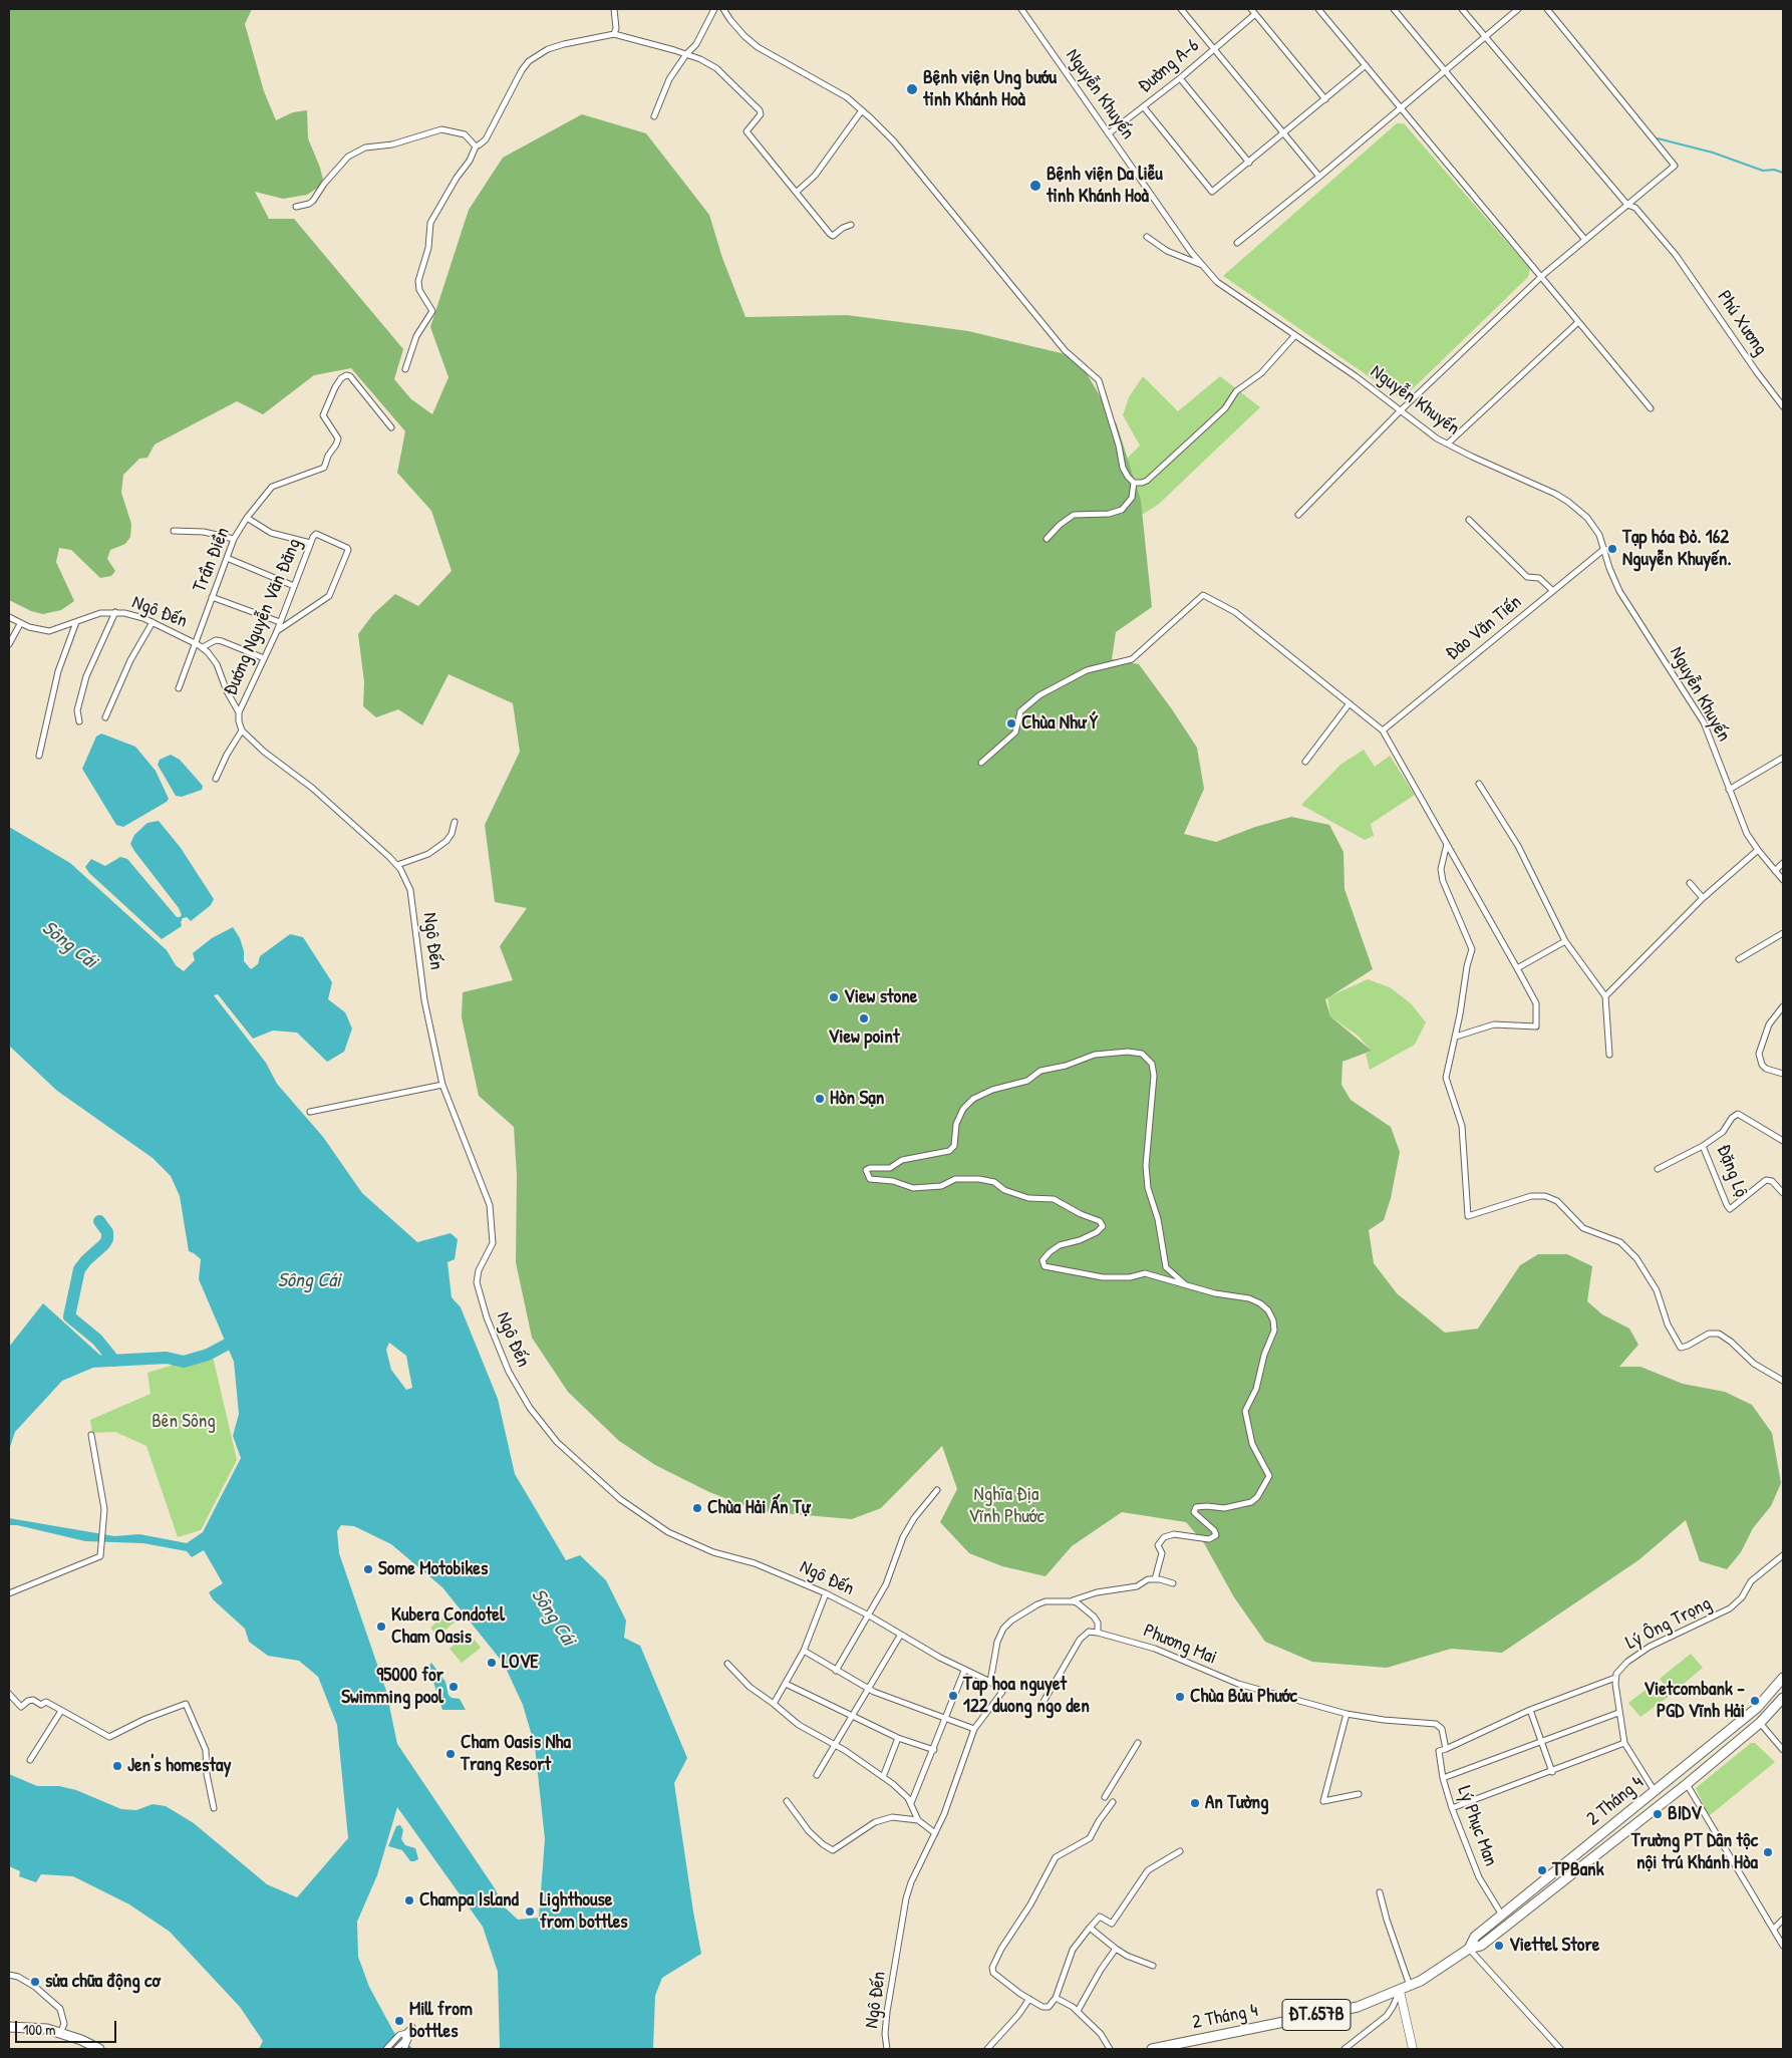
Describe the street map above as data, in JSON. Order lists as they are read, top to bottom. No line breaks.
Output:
{"streets":{"main road":["2 Tháng 4","ĐT.657B"],"street":["Đường A-6","Nguyễn Khuyến","Phú Xương","Trần Điền","Ngô Đến","Đướng Nguyễn Văn Đăng","Đào Văn Tiến","Đặng Lộ","Lý Ông Trọng","Phương Mai","Lý Phục Man"]},"crossings":[["Đường A-6","Nguyễn Khuyến"],["Nguyễn Khuyến","Đào Văn Tiến"],["Trần Điền","Ngô Đến"],["Ngô Đến","Đướng Nguyễn Văn Đăng"],["Phương Mai","Lý Phục Man"],["2 Tháng 4","Lý Phục Man"]],"water":["Sông Cái"],"parks":["Bên Sông","Nghĩa Địa Vĩnh Phước"],"places":["Bệnh viện Ung bướu tỉnh Khánh Hoà","Bệnh viện Da liễu tỉnh Khánh Hoà","Tạp hóa Đỏ. 162 Nguyễn Khuyến.","Chùa Như Ý","View stone","View point","Hòn Sạn","Chùa Hải Ấn Tự","Some Motobikes","Kubera Condotel Cham Oasis","LOVE","95000 for Swimming pool","Tap hoa nguyet 122 duong ngo den","Chùa Bửu Phước","Vietcombank - PGD Vĩnh Hải","Cham Oasis Nha Trang Resort","Jen's homestay","An Tường","BIDV","Trường PT Dân tộc nội trú Khánh Hòa","TPBank","Champa Island","Lighthouse from bottles","Viettel Store","sửa chữa động cơ","Mill from bottles"],"scale_bar":"100 m"}
